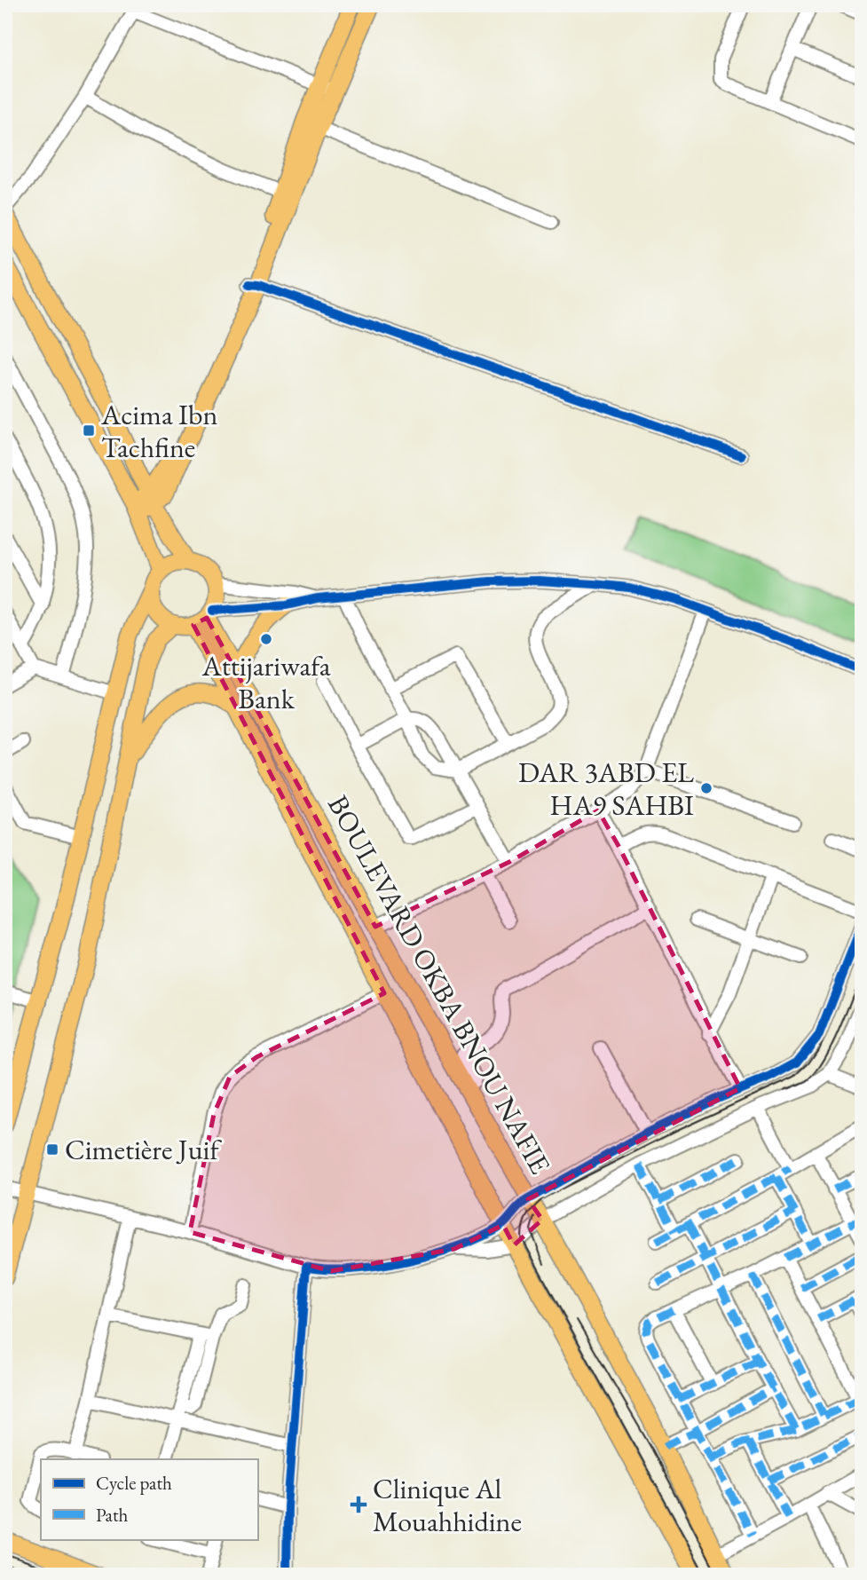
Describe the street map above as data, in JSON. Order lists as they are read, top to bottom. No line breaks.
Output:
{"streets":{"main road":["BOULEVARD OKBA BNOU NAFIE"]},"places":{"transit":["Acima Ibn Tachfine","Cimetière Juif"],"other":["Attijariwafa Bank","DAR 3ABD EL HA9 SAHBI"],"health":["Clinique Al Mouahhidine"]},"legend":["Cycle path","Path"]}
